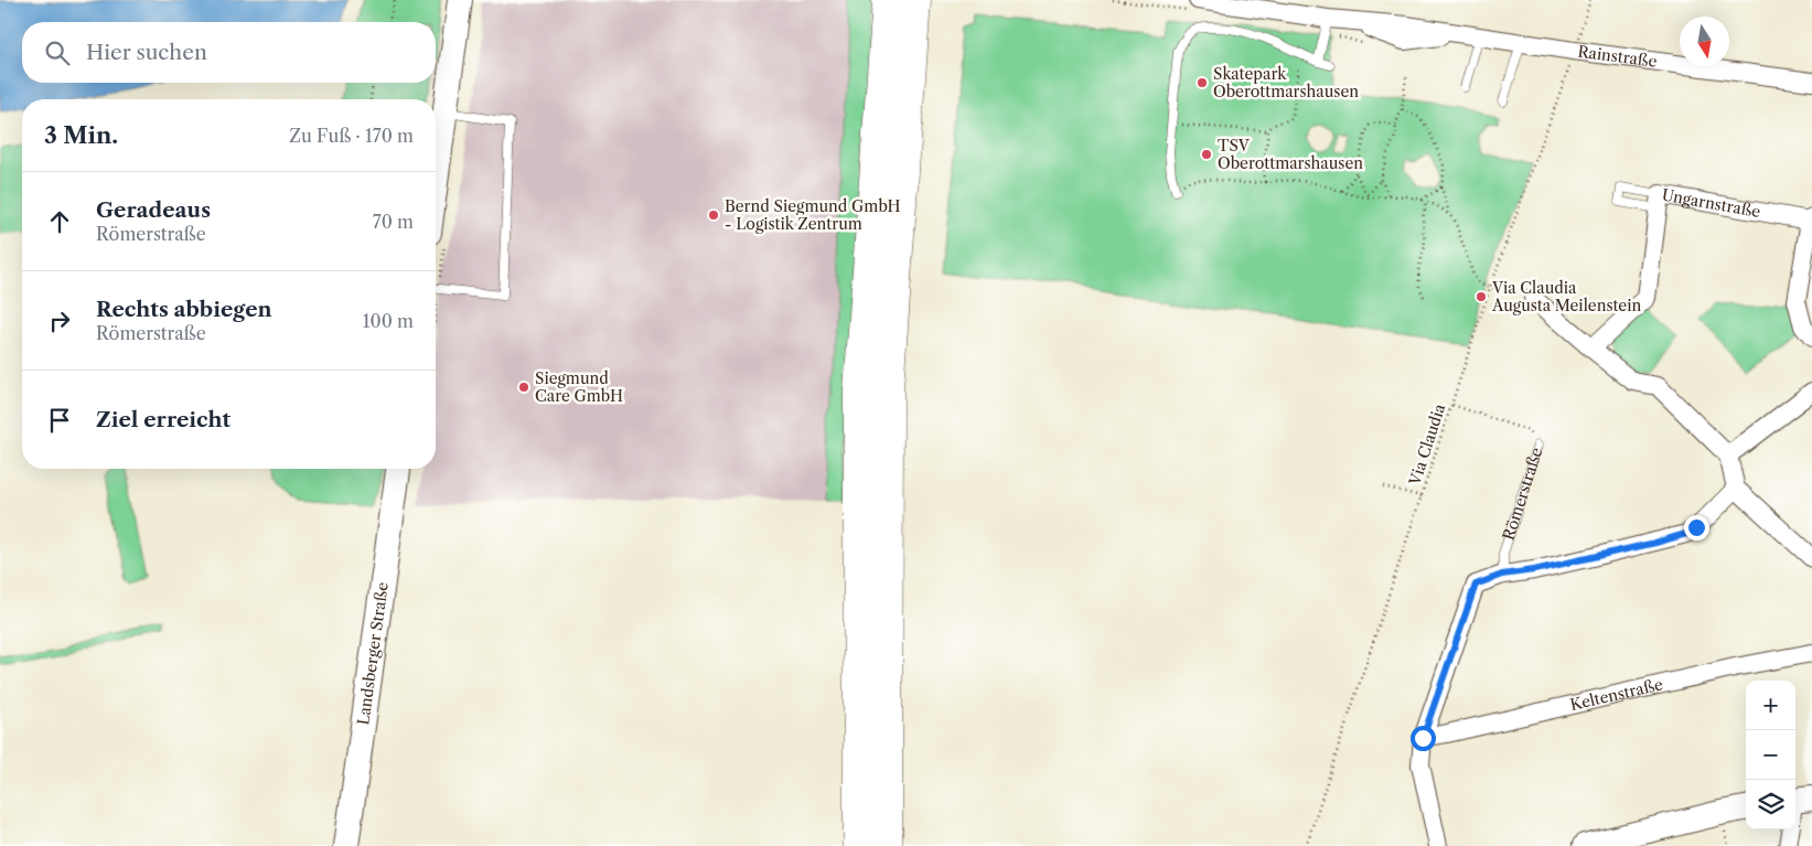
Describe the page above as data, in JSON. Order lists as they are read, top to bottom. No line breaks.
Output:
{"streets":{"street":["Rainstraße","Ungarnstraße","Landsberger Straße","Keltenstraße"],"lane":["Römerstraße"],"path":["Via Claudia"]},"crossings":[["Rainstraße","Via Claudia"],["Via Claudia","Römerstraße"]],"places":["Skatepark Oberottmarshausen","TSV Oberottmarshausen","Bernd Siegmund GmbH - Logistik Zentrum","Via Claudia Augusta Meilenstein","Siegmund Care GmbH"],"north":"bottom","page":{"search":"Hier suchen","heading":["3 Min.","Zu Fuß · 170 m"],"list":[["Geradeaus","Römerstraße","70 m"],["Rechts abbiegen","Römerstraße","100 m"],"Ziel erreicht"],"map_buttons":["+","−"]}}
